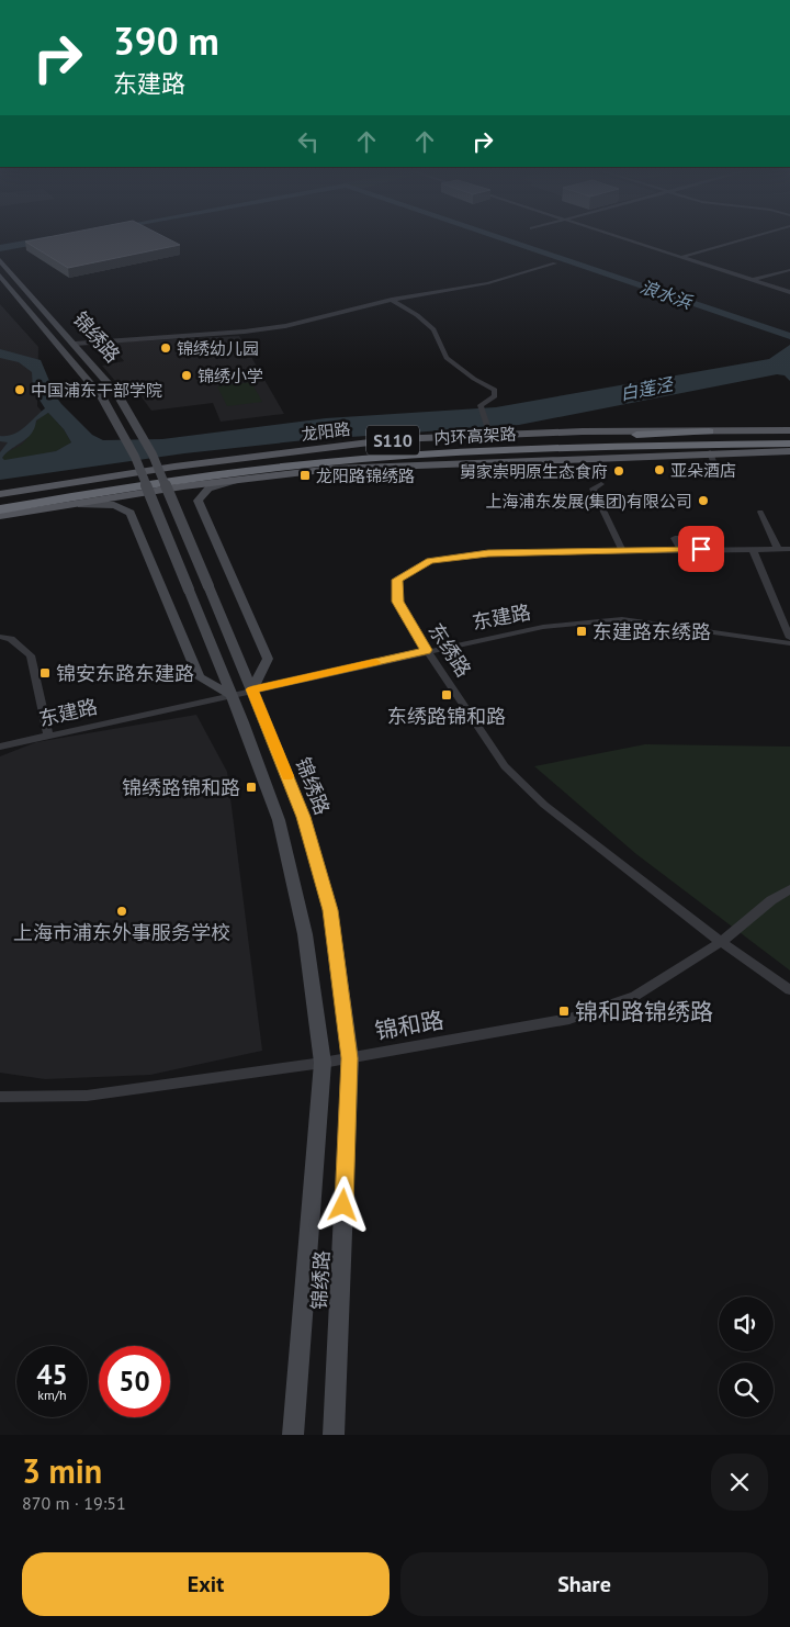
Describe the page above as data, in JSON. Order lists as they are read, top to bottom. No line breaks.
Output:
{"streets":{"highway":["内环高架路"],"main road":["锦绣路","龙阳路","S110"],"street":["东建路","东绣路","锦和路"]},"crossings":[["锦绣路","东建路"],["锦绣路","锦和路"],["龙阳路","内环高架路"],["东建路","东绣路"],["东绣路","锦和路"]],"water":["浪水浜","白莲泾"],"places":{"other":["锦绣幼儿园","锦绣小学","中国浦东干部学院","亚朵酒店","舅家崇明原生态食府","上海浦东发展(集团)有限公司","上海市浦东外事服务学校"],"transit":["龙阳路锦绣路","东建路东绣路","锦安东路东建路","东绣路锦和路","锦绣路锦和路","锦和路锦绣路"]},"page":{"turn":["390 m","东建路"],"speed":"45 km/h","limit":"50","heading":["3 min","870 m · 19:51"],"buttons":["Exit","Share"]}}
